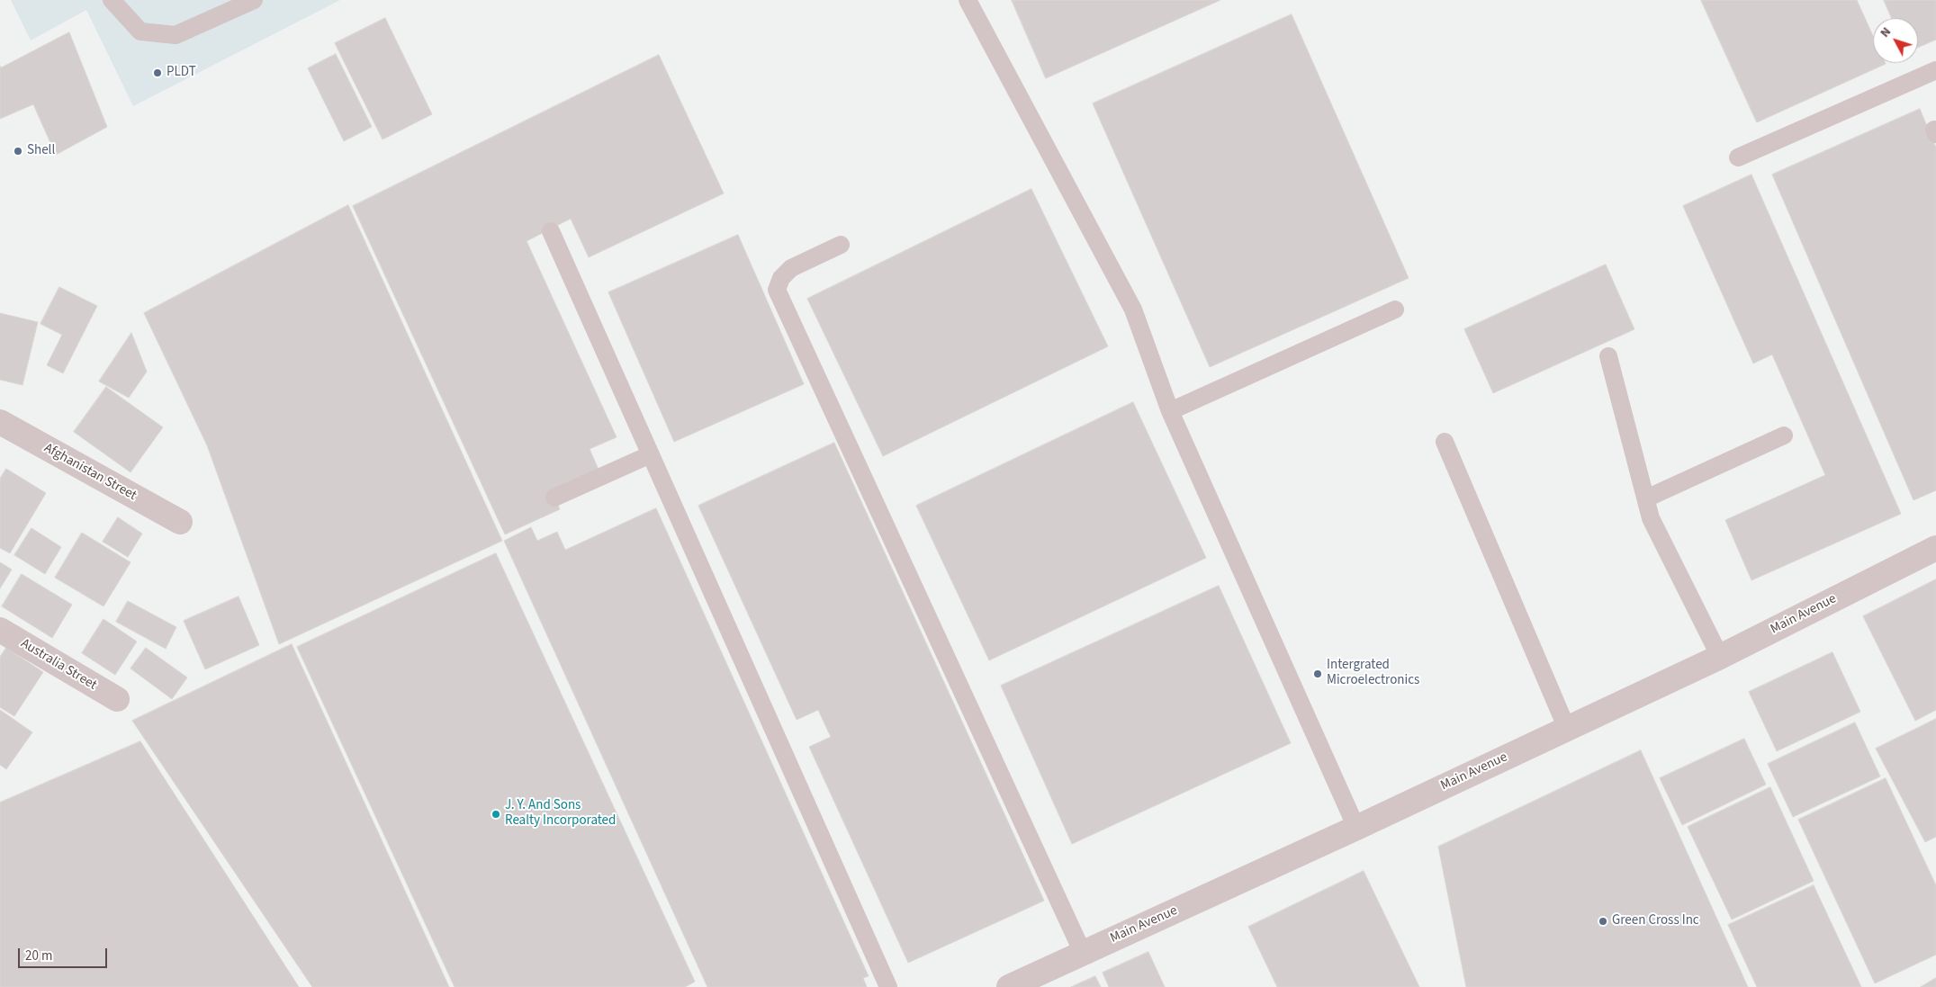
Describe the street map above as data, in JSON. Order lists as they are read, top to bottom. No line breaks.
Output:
{"streets":{"street":["Afghanistan Street","Main Avenue","Australia Street"]},"places":["PLDT","Shell","Intergrated Microelectronics","J. Y. And Sons Realty Incorporated","Green Cross Inc"],"scale_bar":"20 m","north":"top left"}
